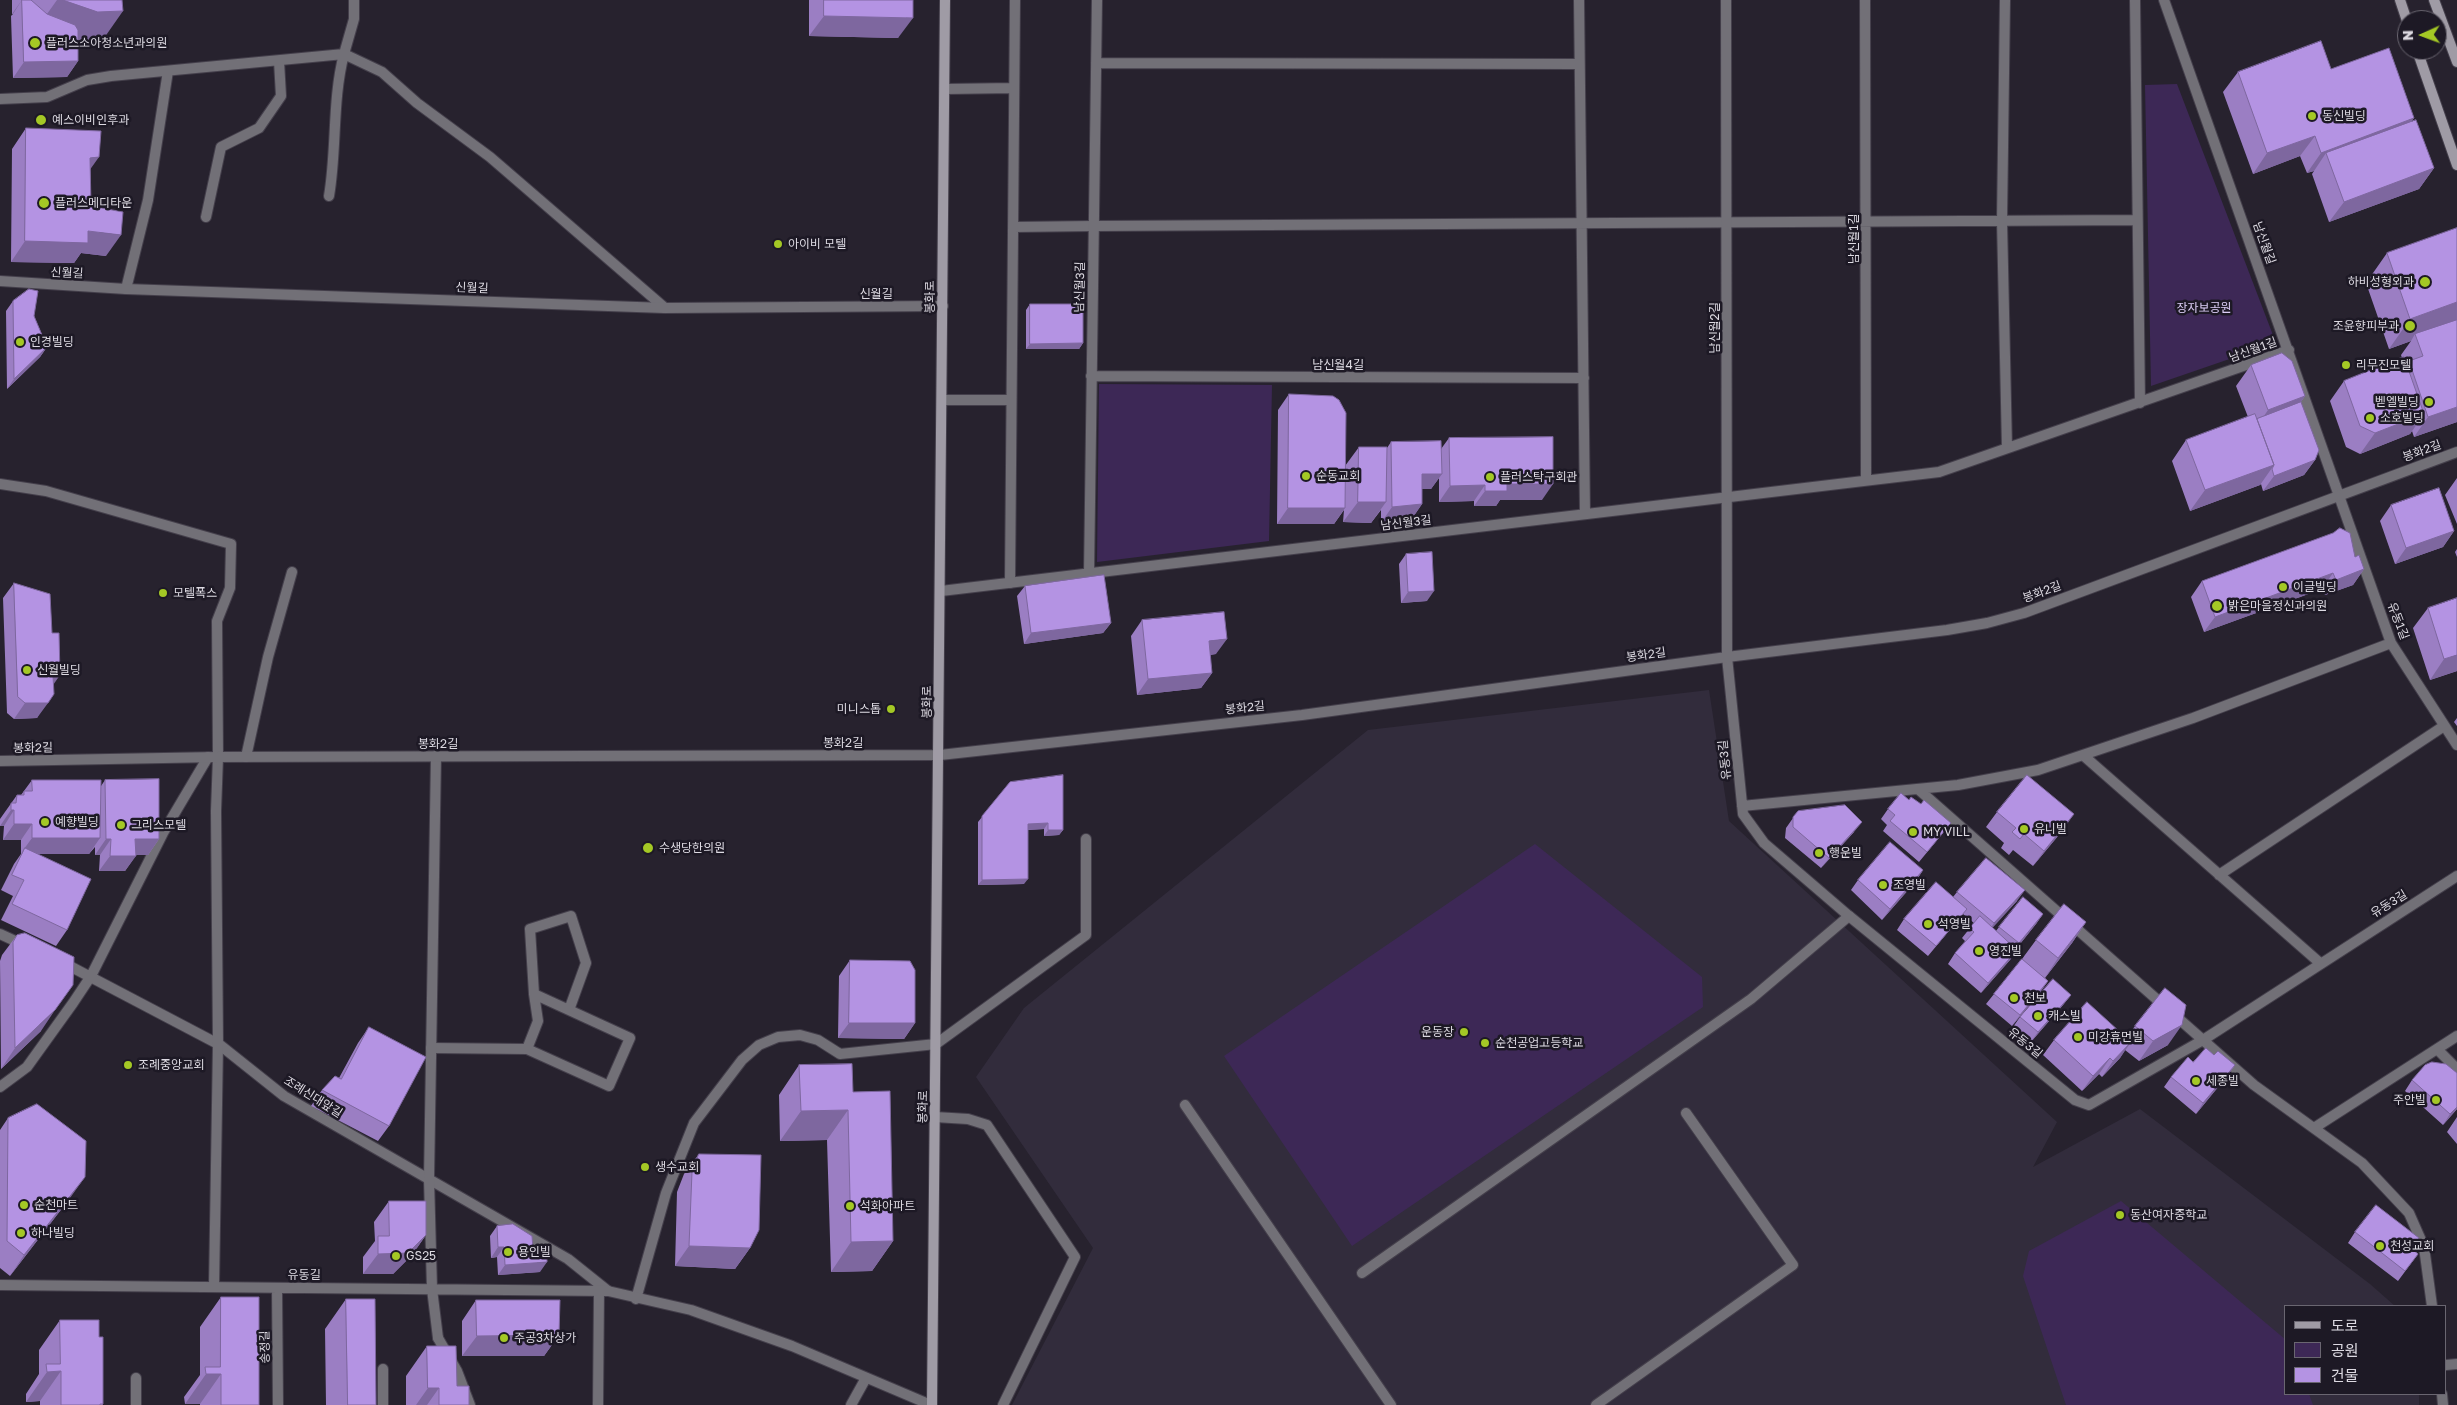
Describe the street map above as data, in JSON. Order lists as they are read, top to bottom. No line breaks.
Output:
{"streets":{"main road":["봉화로"],"street":["남신월1길","남신월길","신월길","남신월3길","남신월2길","남신월4길","봉화2길","유동1길","유동3길","조례신대앞길","유동길","송정길"]},"crossings":[["남신월1길","남신월길"],["남신월1길","남신월3길"],["남신월1길","남신월2길"],["남신월길","봉화2길"],["남신월길","유동1길"],["신월길","봉화로"],["남신월3길","봉화로"],["남신월3길","남신월2길"],["남신월3길","남신월4길"],["봉화로","봉화2길"],["남신월2길","봉화2길"],["남신월2길","유동3길"],["봉화2길","유동1길"],["봉화2길","유동3길"],["조례신대앞길","유동길"],["유동길","송정길"]],"parks":["장자보공원"],"places":["플러스소아청소년과의원","동신빌딩","예스이비인후과","플러스메디타운","아이비 모텔","하비성형외과","조윤향피부과","인경빌딩","리무진모텔","벧엘빌딩","소호빌딩","순동교회","플러스탁구회관","이글빌딩","모텔폭스","밝은마을정신과의원","신월빌딩","미니스톱","예향빌딩","그리스모텔","유니빌","MY VILL","수생당한의원","행운빌","조영빌","석영빌","영진빌","천보","캐스빌","운동장","미강휴먼빌","순천공업고등학교","조례중앙교회","세종빌","주안빌","생수교회","순천마트","석화아파트","동산여자중학교","하나빌딩","천성교회","용인빌","GS25","주공3차상가"],"legend":["도로","공원","건물"],"north":"left"}
